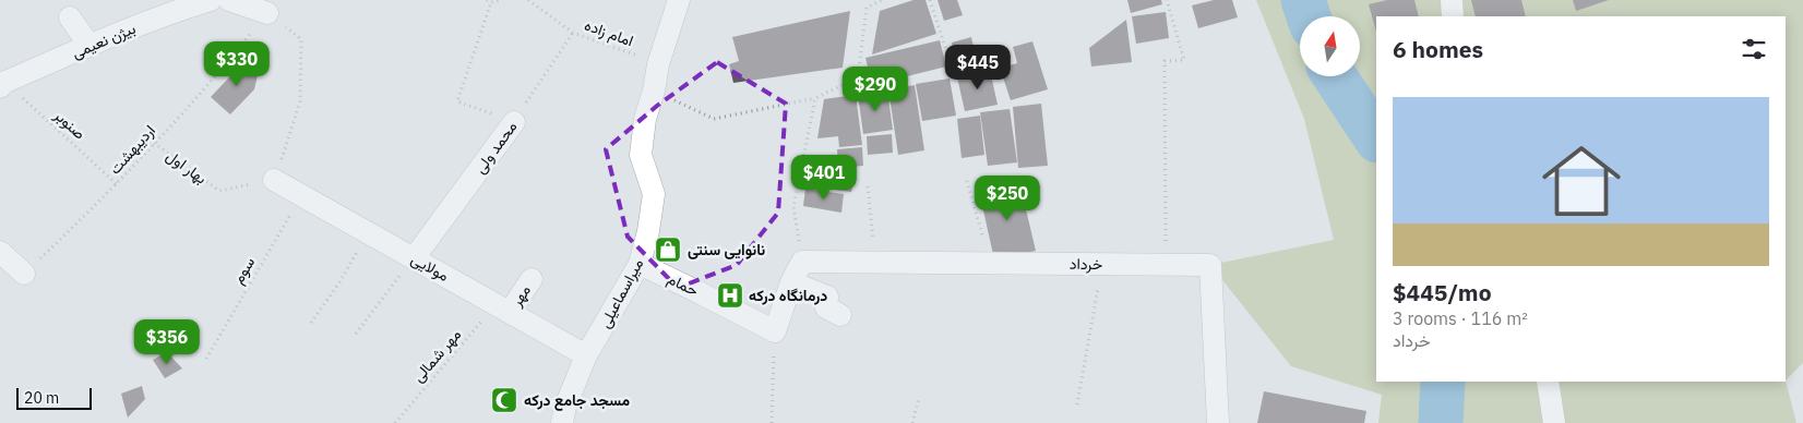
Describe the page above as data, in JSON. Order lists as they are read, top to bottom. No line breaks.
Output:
{"streets":{"street":["بیژن نعیمی","محمد ولی","خرداد","مولایی","حمام","میراسماعیلی","مهر"],"path":["امام زاده","صنوبر","اردیبهشت","بهار اول","سوم","مهر شمالی"]},"crossings":[["امام زاده","محمد ولی"],["امام زاده","میراسماعیلی"],["بیژن نعیمی","صنوبر"],["صنوبر","اردیبهشت"],["محمد ولی","مولایی"],["اردیبهشت","بهار اول"],["بهار اول","مولایی"],["مولایی","سوم"],["مولایی","میراسماعیلی"],["مولایی","مهر"],["مولایی","مهر شمالی"],["حمام","میراسماعیلی"],["مهر","مهر شمالی"]],"places":{"shop":["نانوایی سنتی"],"hospital":["درمانگاه درکه"],"mosque":["مسجد جامع درکه"]},"scale_bar":"20 m","north":"top","page":{"heading":"6 homes","price":["$330","$445","$290","$401","$250","$356"],"list":[{"name":"$445/mo","note":"3 rooms · 116 m² · خرداد"}],"scale":"20 m"}}
